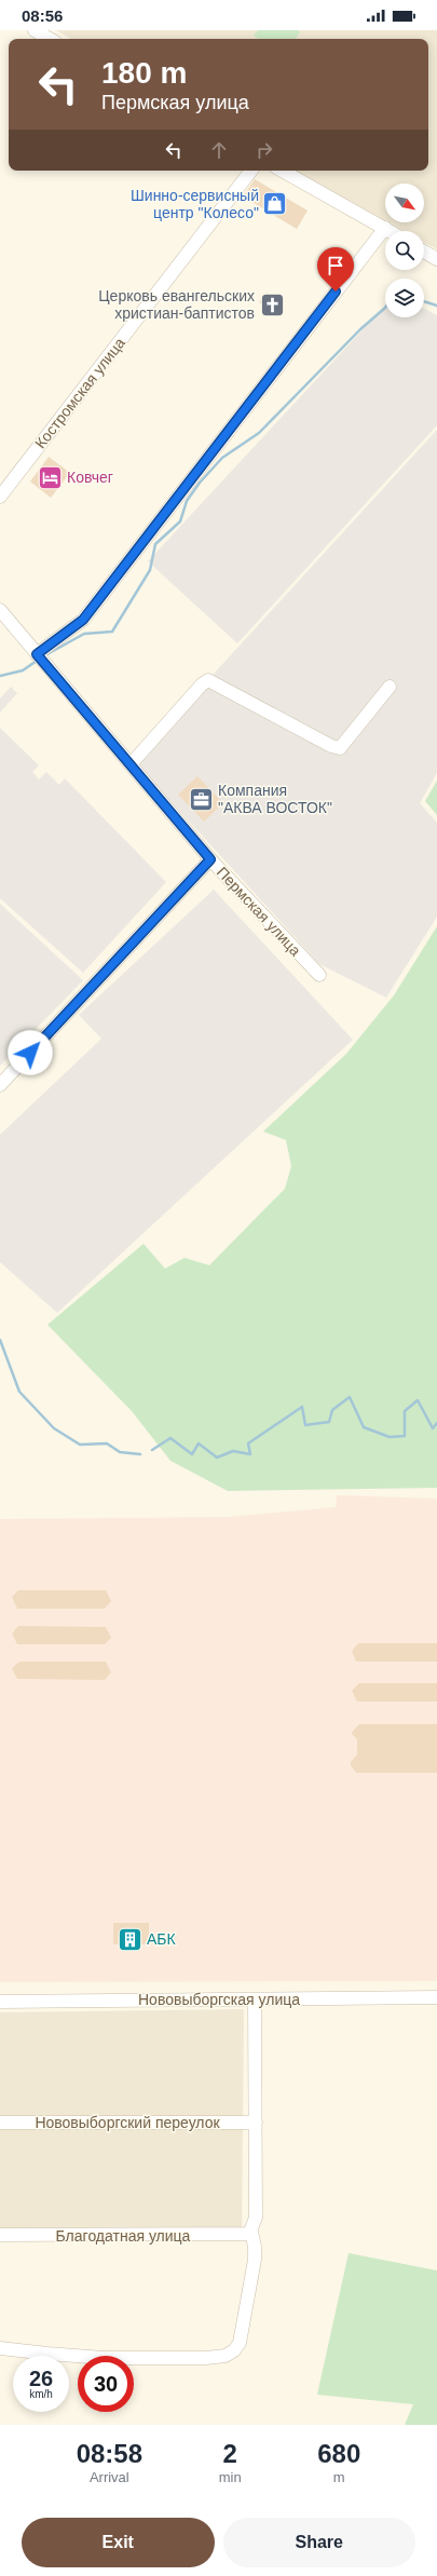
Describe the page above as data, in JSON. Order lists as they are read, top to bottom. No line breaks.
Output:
{"streets":{"street":["Костромская улица","Пермская улица","Нововыборгская улица","Нововыборгский переулок","Благодатная улица"]},"places":{"shop":["Шинно-сервисный центр \"Колесо\""],"church":["Церковь евангельских христиан-баптистов"],"hotel":["Ковчег"],"office":["Компания \"АКВА ВОСТОК\""],"building":["АБК"]},"north":"bottom right","page":{"status":"08:56","turn":["180 m","Пермская улица"],"speed":"26 km/h","limit":"30","eta":["08:58","Arrival","2","min","680","m"],"buttons":["Exit","Share"]}}
